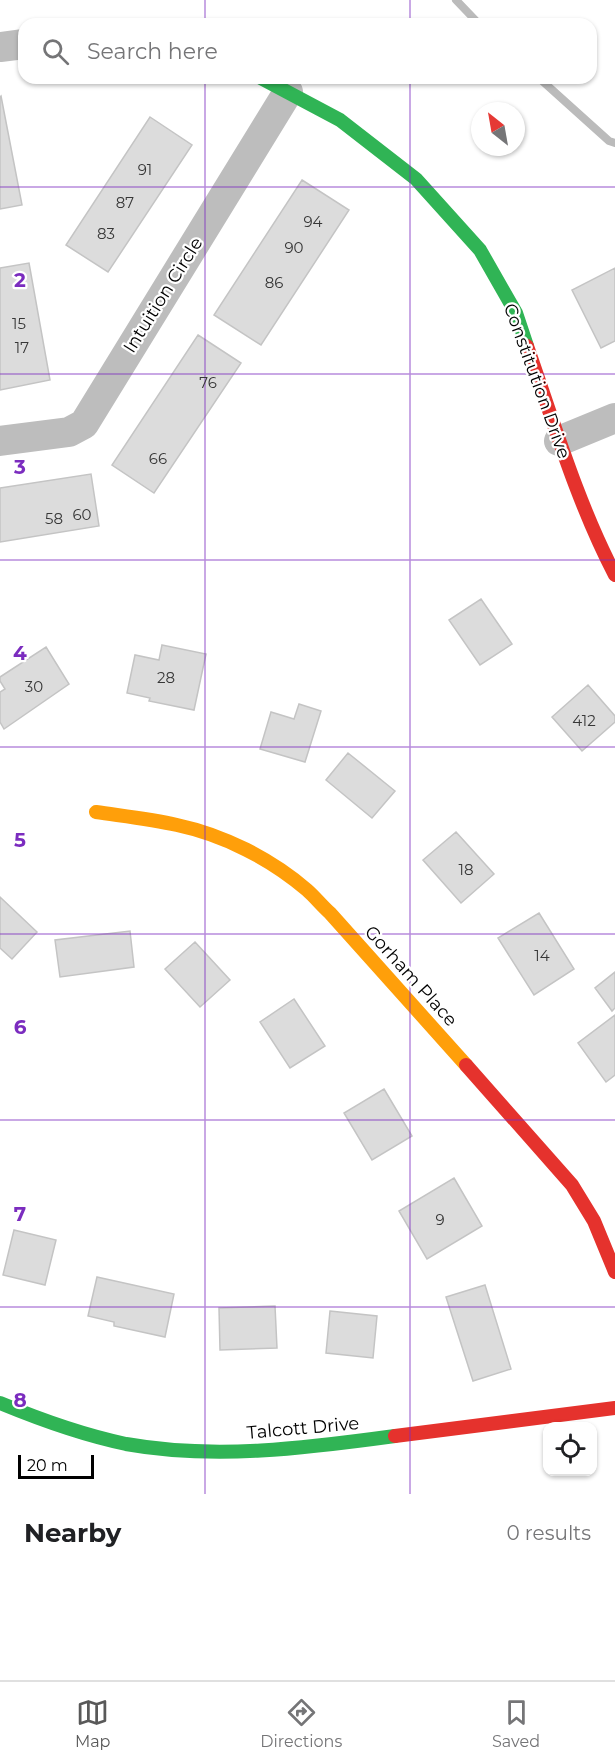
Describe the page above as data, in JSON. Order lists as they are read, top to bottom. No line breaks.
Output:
{"streets":{"street":["Intuition Circle","Constitution Drive","Gorham Place","Talcott Drive"]},"crossings":[["Intuition Circle","Constitution Drive"]],"house_numbers":["91","87","94","83","90","86","15","17","76","66","60","58","28","30","412","18","14","9"],"scale_bar":"20 m","north":"top left","page":{"search":"Search here","scale":"20 m","heading":["Nearby","0 results"],"nav":["Map","Directions","Saved"]},"grid":{"rows":["2","3","4","5","6","7","8"]}}
